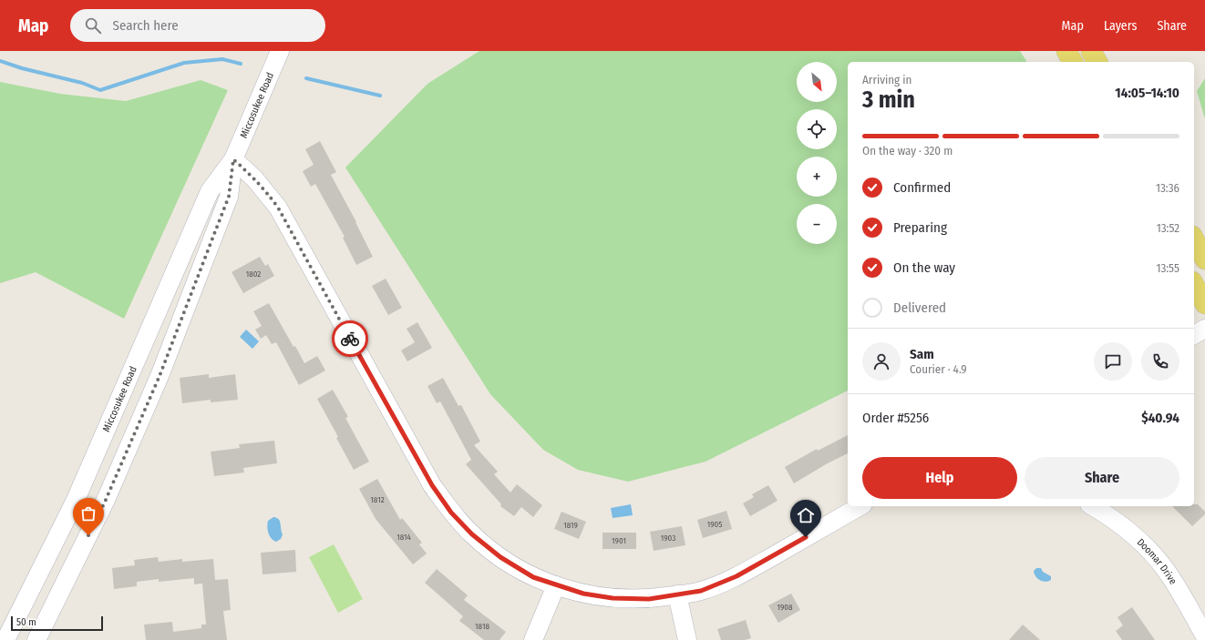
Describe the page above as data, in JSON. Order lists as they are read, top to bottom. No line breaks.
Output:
{"streets":{"street":["Miccosukee Road","Doomar Drive"]},"house_numbers":["1802","1812","1905","1819","1814","1903","1901","1908","1818"],"scale_bar":"50 m","north":"bottom right","page":{"header":"Map","search":"Search here","nav":["Map","Layers","Share"],"map_buttons":["+","−"],"heading":["3 min","Arriving in","14:05–14:10"],"panel":["Sam","Courier · 4.9","Order #5256","$40.94"],"bar":"On the way · 320 m","list":[["Confirmed","13:36"],["Preparing","13:52"],["On the way","13:55"],"Delivered"],"buttons":["Help","Share"],"scale":"50 m"}}
